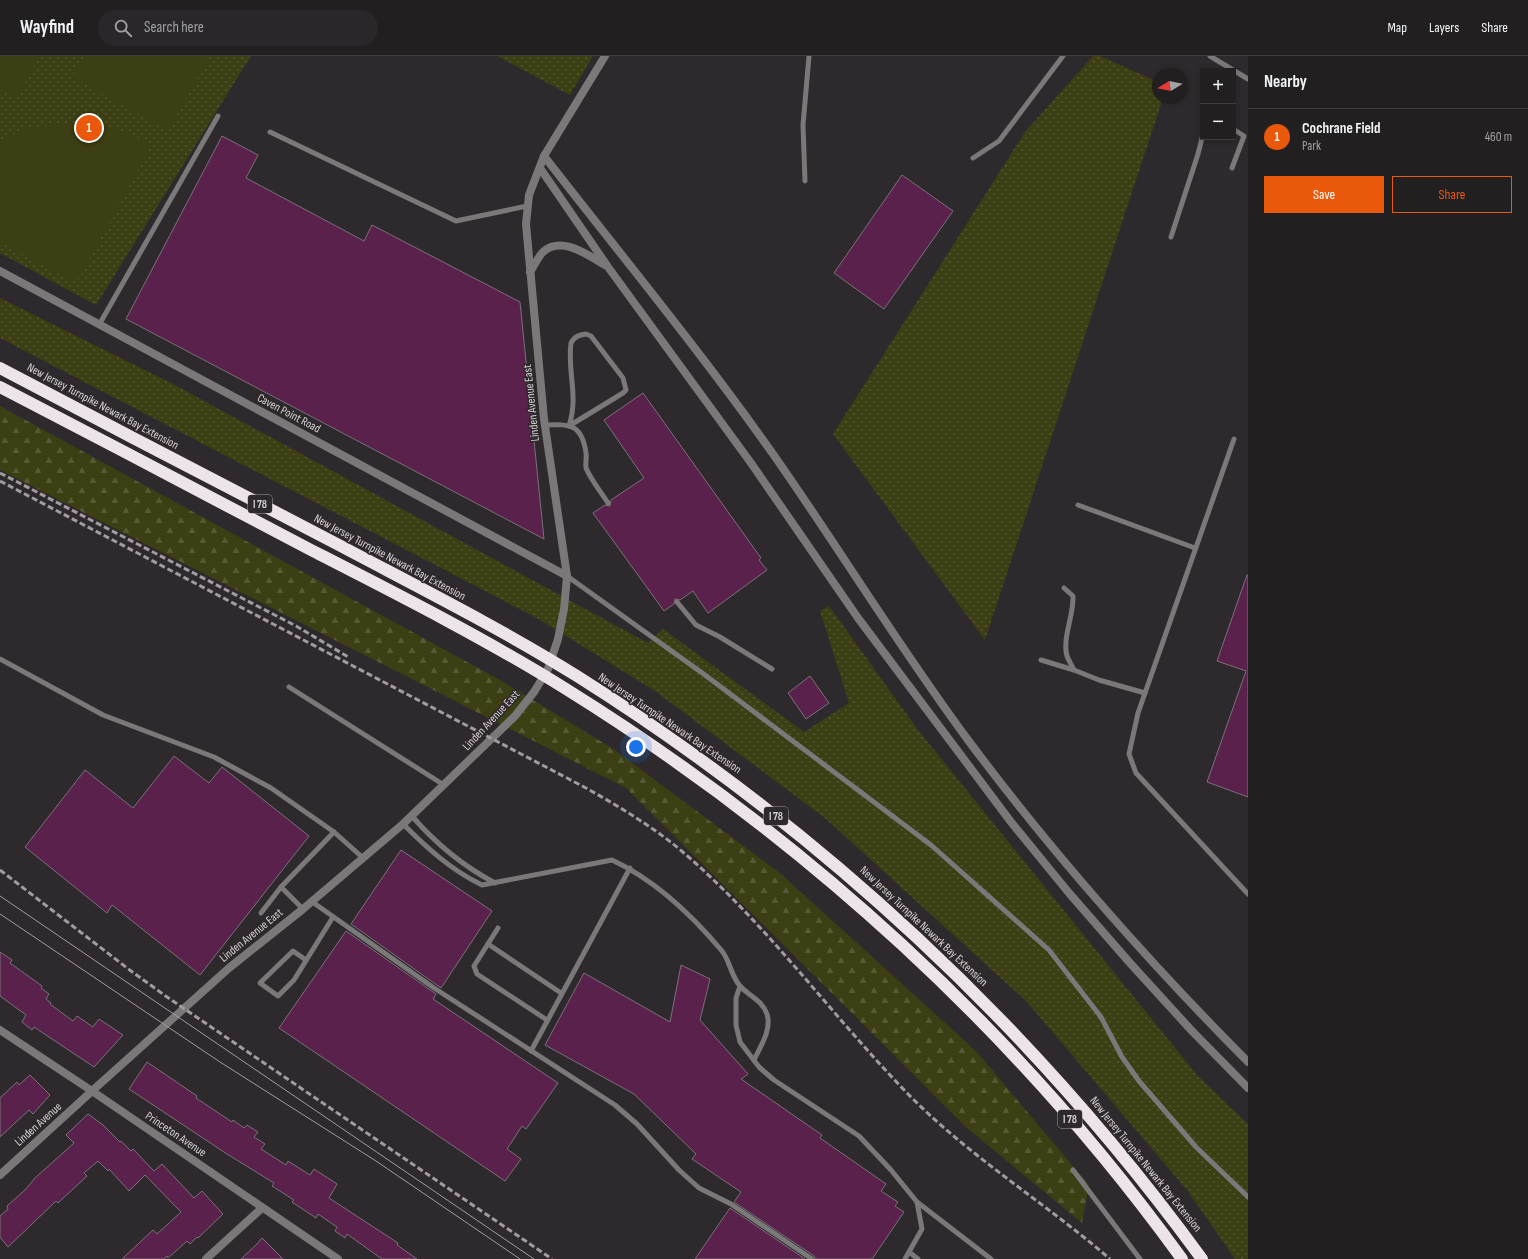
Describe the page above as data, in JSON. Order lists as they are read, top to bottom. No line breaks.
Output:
{"streets":{"highway":["New Jersey Turnpike Newark Bay Extension","I 78"],"street":["Linden Avenue East","Caven Point Road","Linden Avenue","Princeton Avenue"]},"crossings":[["Linden Avenue East","Caven Point Road"],["Linden Avenue East","Linden Avenue"],["Linden Avenue East","Princeton Avenue"],["Linden Avenue","Princeton Avenue"]],"north":"left","page":{"header":"Wayfind","search":"Search here","nav":["Map","Layers","Share"],"heading":"Nearby","map_buttons":["+","−"],"list":[{"mark":"1","name":"Cochrane Field","note":"Park","value":"460 m"}],"pins":"1","buttons":["Save","Share"]}}
